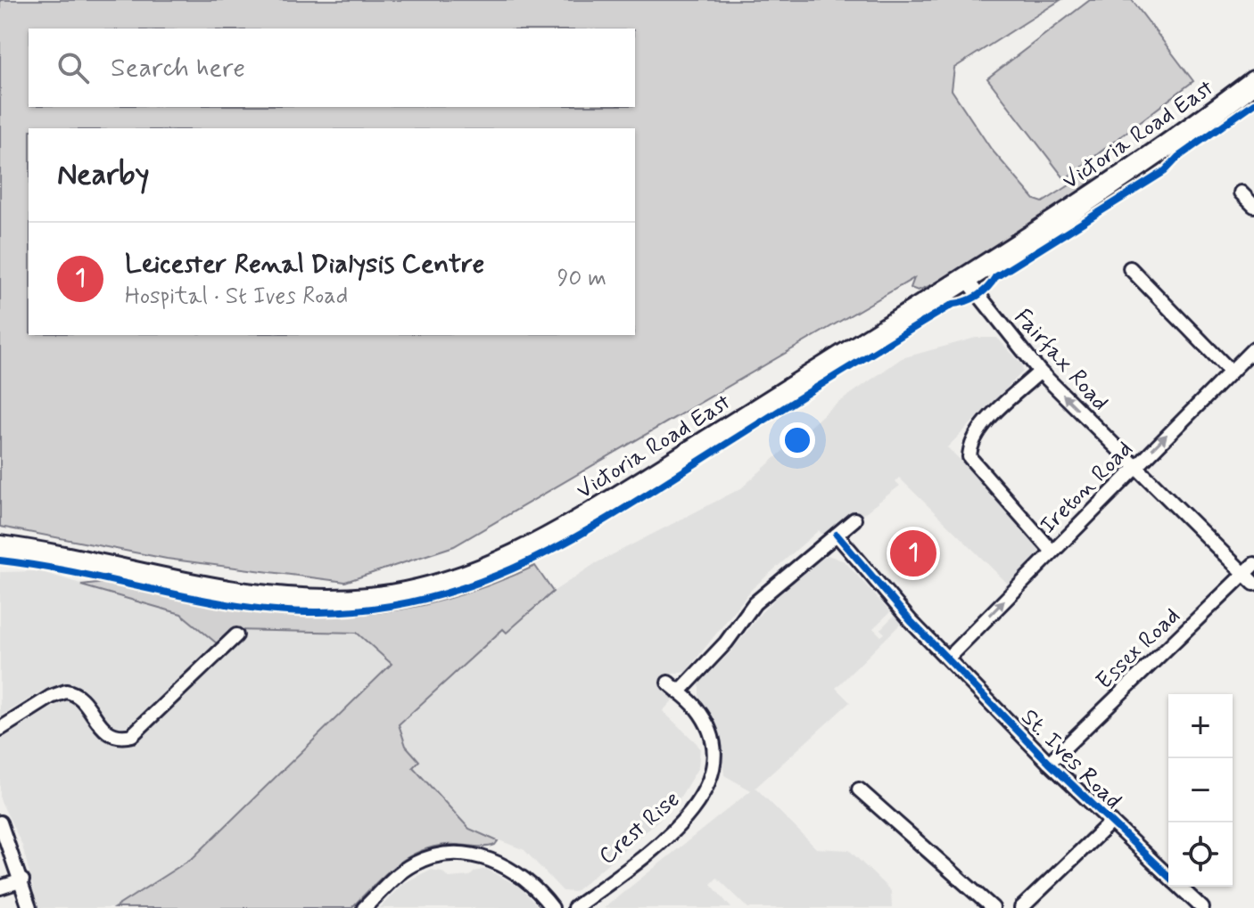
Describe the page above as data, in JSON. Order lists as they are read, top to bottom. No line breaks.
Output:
{"streets":{"highway":["Victoria Road East"],"street":["Fairfax Road","Ireton Road","Essex Road","St. Ives Road","Crest Rise"]},"crossings":[["Victoria Road East","Fairfax Road"],["Fairfax Road","Ireton Road"],["Fairfax Road","Essex Road"],["Ireton Road","St. Ives Road"],["Essex Road","St. Ives Road"]],"one_way":["Ireton Road"],"page":{"search":"Search here","heading":"Nearby","list":[{"mark":"1","name":"Leicester Renal Dialysis Centre","note":"Hospital · St Ives Road","value":"90 m"}],"pins":"1","map_buttons":["+","−"]}}
